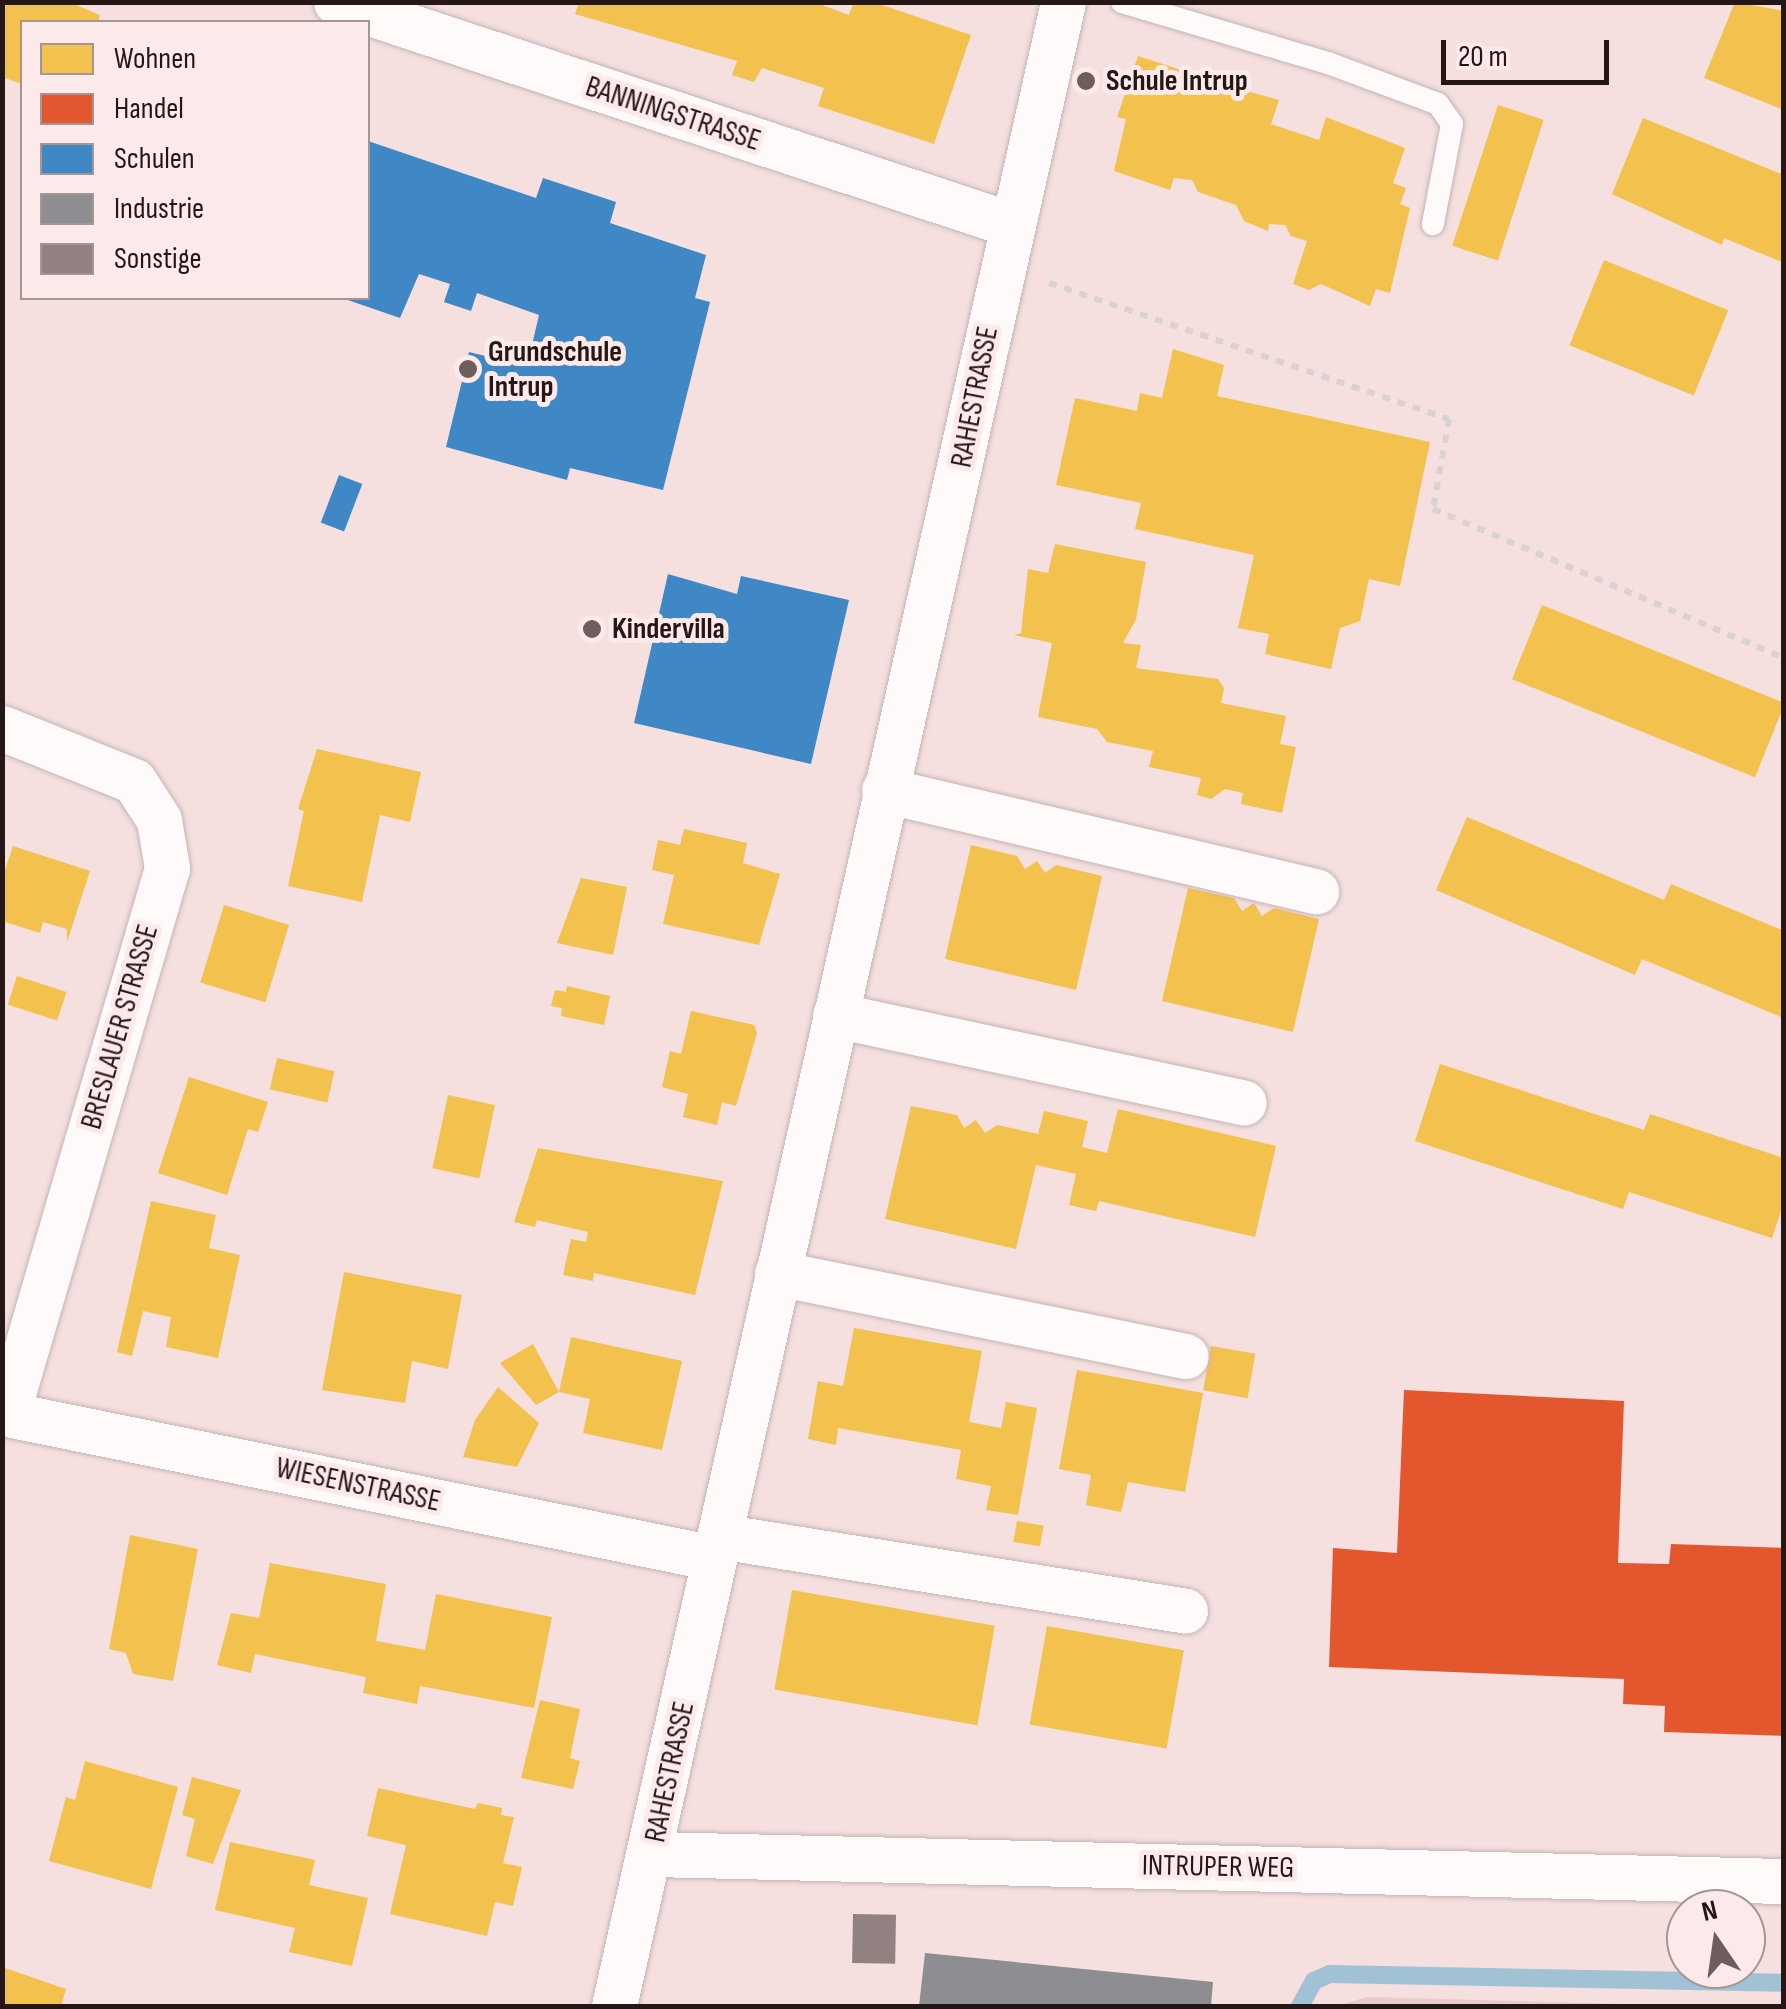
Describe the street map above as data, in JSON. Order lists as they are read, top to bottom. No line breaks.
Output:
{"streets":{"street":["BANNINGSTRASSE","RAHESTRASSE","BRESLAUER STRASSE","WIESENSTRASSE","INTRUPER WEG"]},"crossings":[["BANNINGSTRASSE","RAHESTRASSE"],["RAHESTRASSE","WIESENSTRASSE"],["RAHESTRASSE","INTRUPER WEG"],["BRESLAUER STRASSE","WIESENSTRASSE"]],"places":["Schule Intrup","Grundschule Intrup","Kindervilla"],"legend":["Wohnen","Handel","Schulen","Industrie","Sonstige"],"scale_bar":"20 m","north":"top"}
